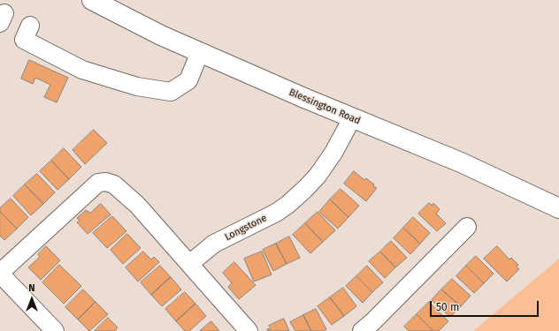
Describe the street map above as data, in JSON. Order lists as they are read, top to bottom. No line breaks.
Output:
{"streets":{"main road":["Blessington Road"],"street":["Longstone"]},"crossings":[["Blessington Road","Longstone"]],"scale_bar":"50 m","north":"top"}
